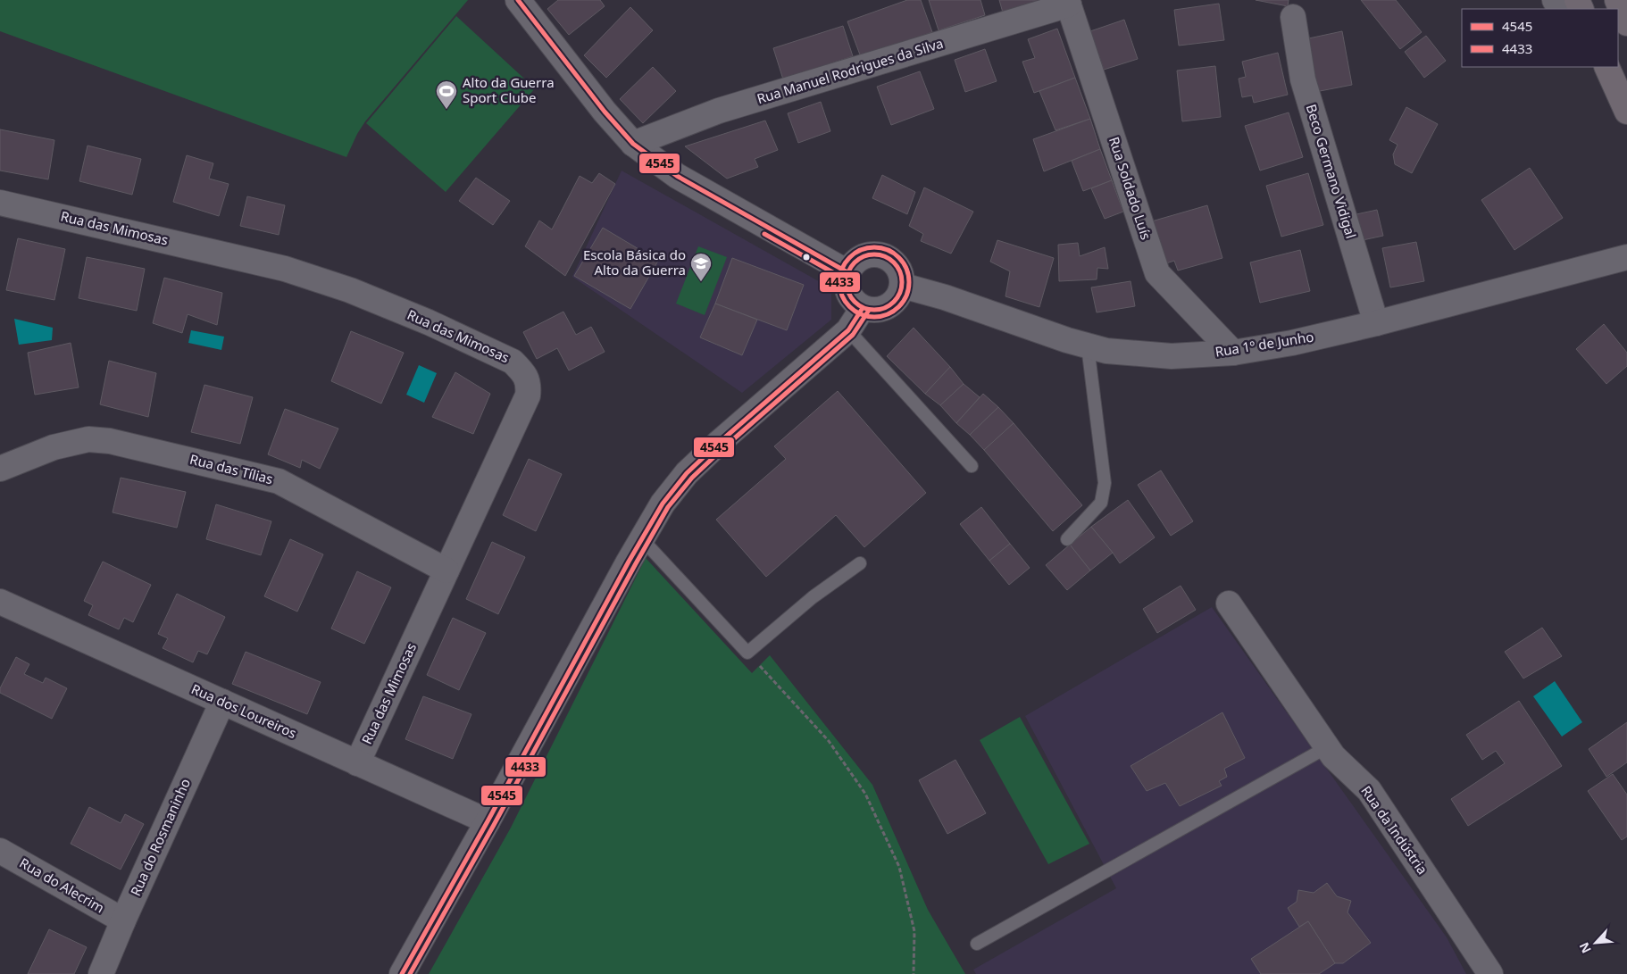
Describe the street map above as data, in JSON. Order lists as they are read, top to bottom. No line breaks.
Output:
{"streets":{"street":["Rua Manuel Rodrigues da Silva","Beco Germano Vidigal","Rua Soldado Luís","Rua das Mimosas","Rua 1º de Junho","Rua das Tílias","Rua dos Loureiros","Rua da Indústria","Rua do Rosmaninho","Rua do Alecrim"]},"crossings":[["Rua Manuel Rodrigues da Silva","Rua Soldado Luís"],["Beco Germano Vidigal","Rua 1º de Junho"],["Rua Soldado Luís","Rua 1º de Junho"],["Rua das Mimosas","Rua das Tílias"],["Rua das Mimosas","Rua dos Loureiros"],["Rua dos Loureiros","Rua do Rosmaninho"],["Rua do Rosmaninho","Rua do Alecrim"]],"places":{"sports":["Alto da Guerra Sport Clube"],"school or university":["Escola Básica do Alto da Guerra"]},"lines":["transit line 4545","transit line 4433"],"legend":["4545","4433"],"north":"bottom left"}
